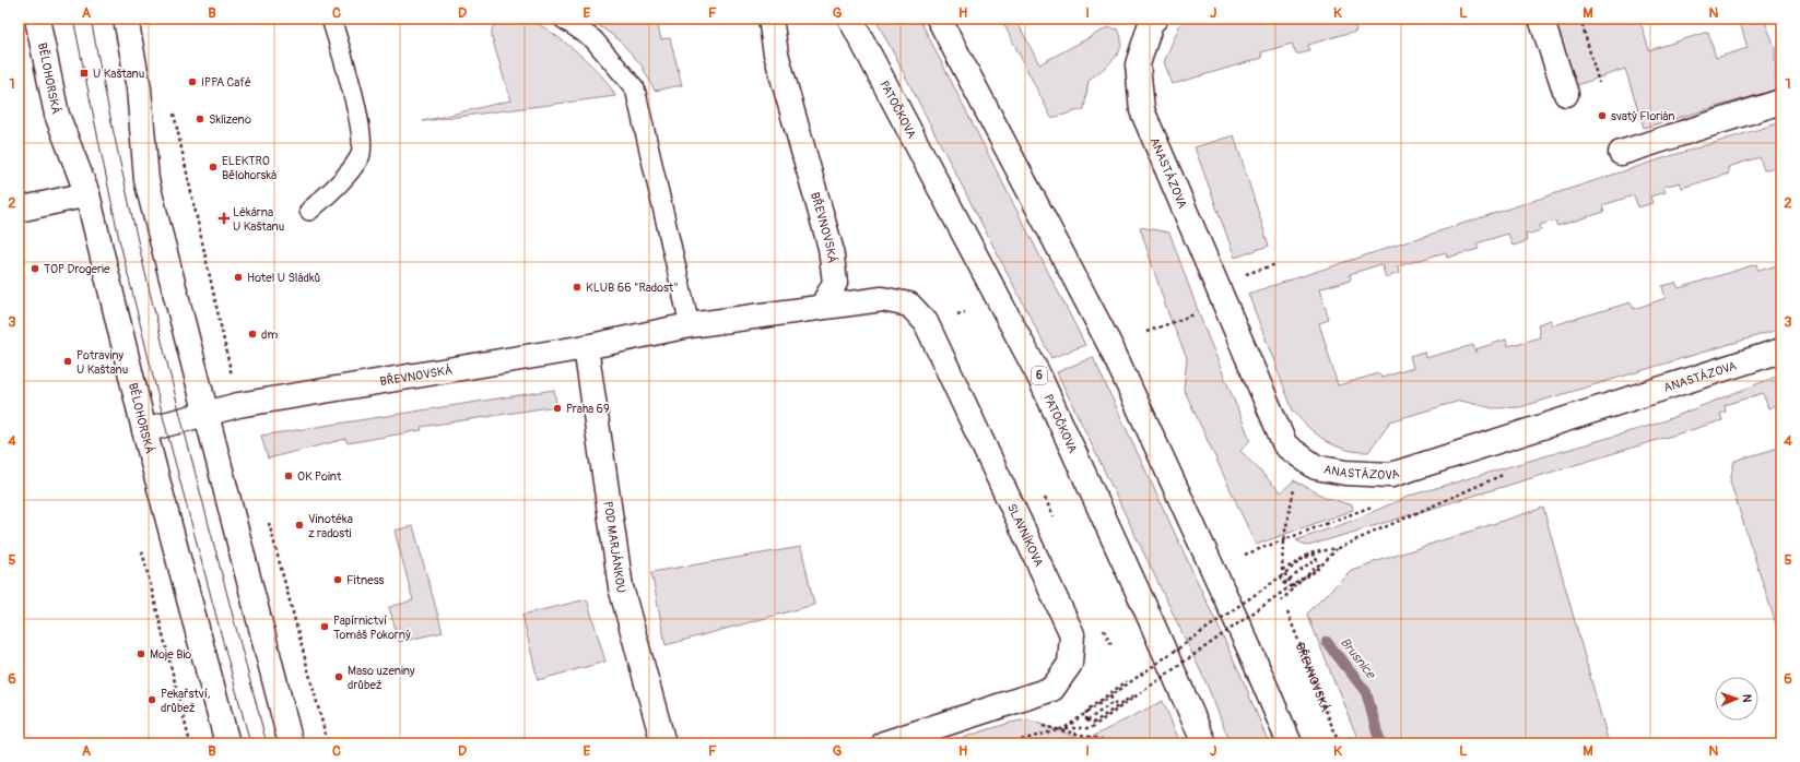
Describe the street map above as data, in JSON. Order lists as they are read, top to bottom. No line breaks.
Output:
{"streets":{"street":["BĚLOHORSKÁ","PATOČKOVA","ANASTÁZOVA","BŘEVNOVSKÁ","6","SLAVNÍKOVA","POD MARJÁNKOU"]},"crossings":[["BĚLOHORSKÁ","BŘEVNOVSKÁ"],["BŘEVNOVSKÁ","SLAVNÍKOVA"],["BŘEVNOVSKÁ","POD MARJÁNKOU"]],"water":["Brusnice"],"places":{"transit":["U Kaštanu"],"other":["IPPA Café","svatý Florián","Sklizeno","ELEKTRO Bělohorská","TOP Drogerie","Hotel U Sládků","KLUB 66 \"Radost\"","dm","Potraviny U Kaštanu","Praha 69","OK Point","Vinotéka z radosti","Fitness","Papírnictví Tomáš Pokorný","Moje Bio","Maso uzeniny drůbež","Pekařství, drůbež"],"health":["Lékárna U Kaštanu"]},"north":"right","grid":{"columns":["A","B","C","D","E","F","G","H","I","J","K","L","M","N"],"rows":["1","2","3","4","5","6"]}}
